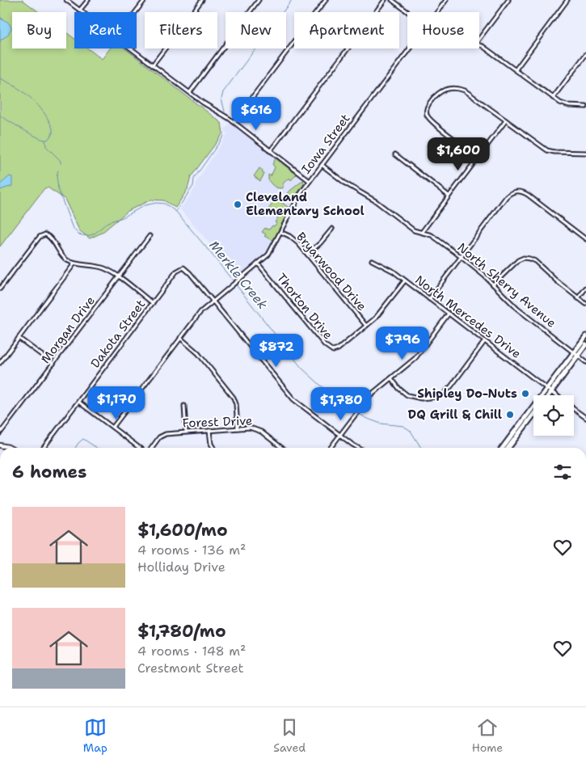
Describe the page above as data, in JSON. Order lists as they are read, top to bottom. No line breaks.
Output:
{"streets":{"street":["Iowa Street","Bryarwood Drive","North Sherry Avenue","Thorton Drive","North Mercedes Drive","Morgan Drive","Dakota Street","Forest Drive"]},"crossings":[["Iowa Street","Bryarwood Drive"],["Iowa Street","North Sherry Avenue"],["Iowa Street","Thorton Drive"],["Iowa Street","Dakota Street"],["Bryarwood Drive","Thorton Drive"]],"water":["Merkle Creek"],"places":["Cleveland Elementary School","Shipley Do-Nuts","DQ Grill & Chill"],"page":{"chip":["Buy","Rent","Filters","New","Apartment","House"],"price":["$616","$1,600","$796","$872","$1,170","$1,780"],"heading":"6 homes","list":[{"name":"$1,600/mo","note":"4 rooms · 136 m² · Holliday Drive"},{"name":"$1,780/mo","note":"4 rooms · 148 m² · Crestmont Street"}],"tabs":["Map","Saved","Home"]}}
